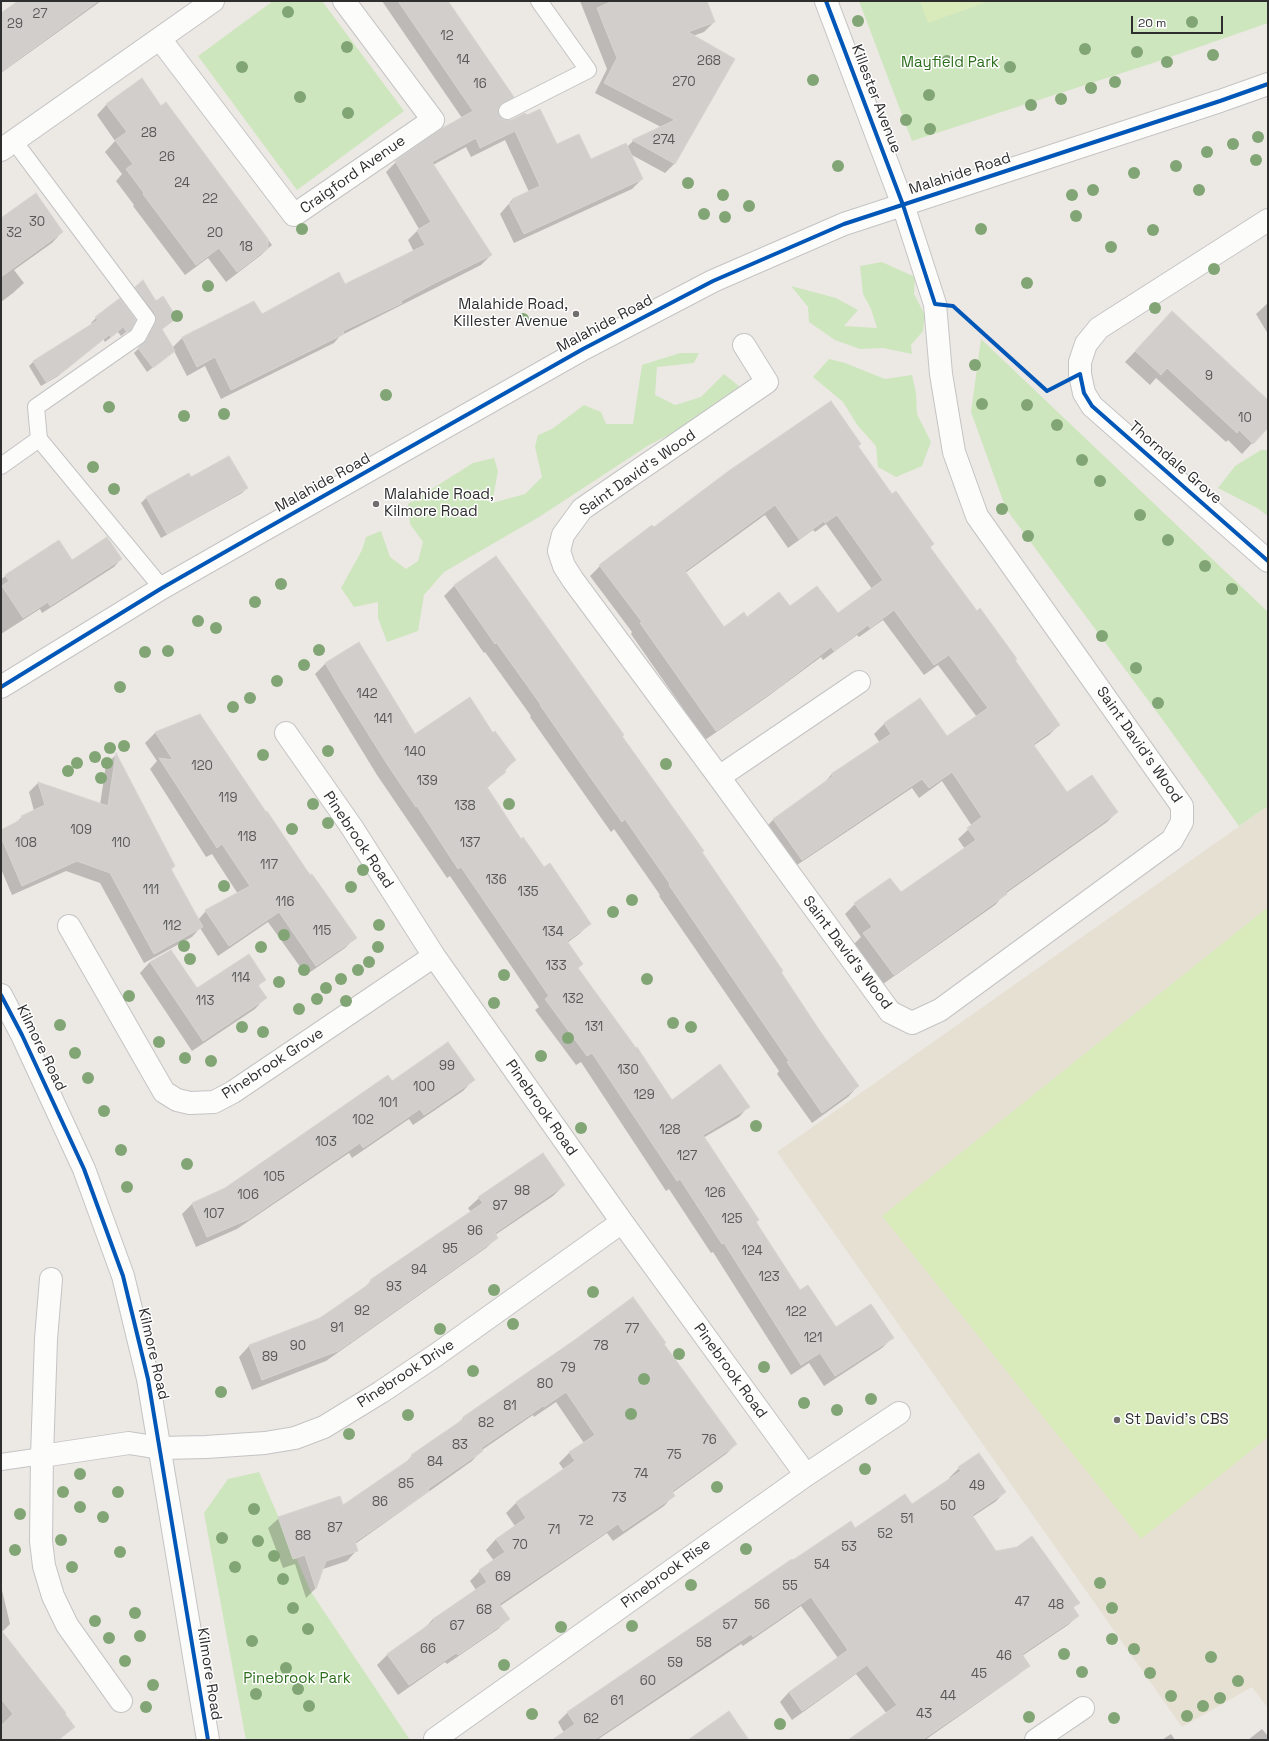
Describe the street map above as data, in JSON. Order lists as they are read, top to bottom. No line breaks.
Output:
{"streets":{"street":["Killester Avenue","Malahide Road","Craigford Avenue","Thorndale Grove","Saint David's Wood","Pinebrook Road","Kilmore Road","Pinebrook Grove","Pinebrook Drive","Pinebrook Rise"]},"crossings":[["Killester Avenue","Malahide Road"],["Killester Avenue","Saint David's Wood"],["Malahide Road","Saint David's Wood"],["Pinebrook Road","Pinebrook Grove"],["Pinebrook Road","Pinebrook Drive"],["Pinebrook Road","Pinebrook Rise"],["Kilmore Road","Pinebrook Drive"]],"parks":["Mayfield Park","Pinebrook Park"],"places":["Malahide Road, Killester Avenue","Malahide Road, Kilmore Road","St David's CBS"],"house_numbers":["27","29","12","14","268","270","16","28","274","26","24","22","30","32","20","18","9","10","142","141","140","120","139","119","138","109","118","108","110","137","117","136","111","135","116","112","115","134","133","114","132","113","131","99","130","100","129","101","102","128","103","127","105","98","126","106","97","107","125","96","95","124","94","123","93","92","122","91","77","121","90","78","89","79","80","81","82","76","83","75","84","74","85","49","73","86","50","51","72","87","71","52","88","70","53","54","69","55","47","56","48","68","57","67","58","66","46","59","45","60","44","61","43","62"],"scale_bar":"20 m"}
